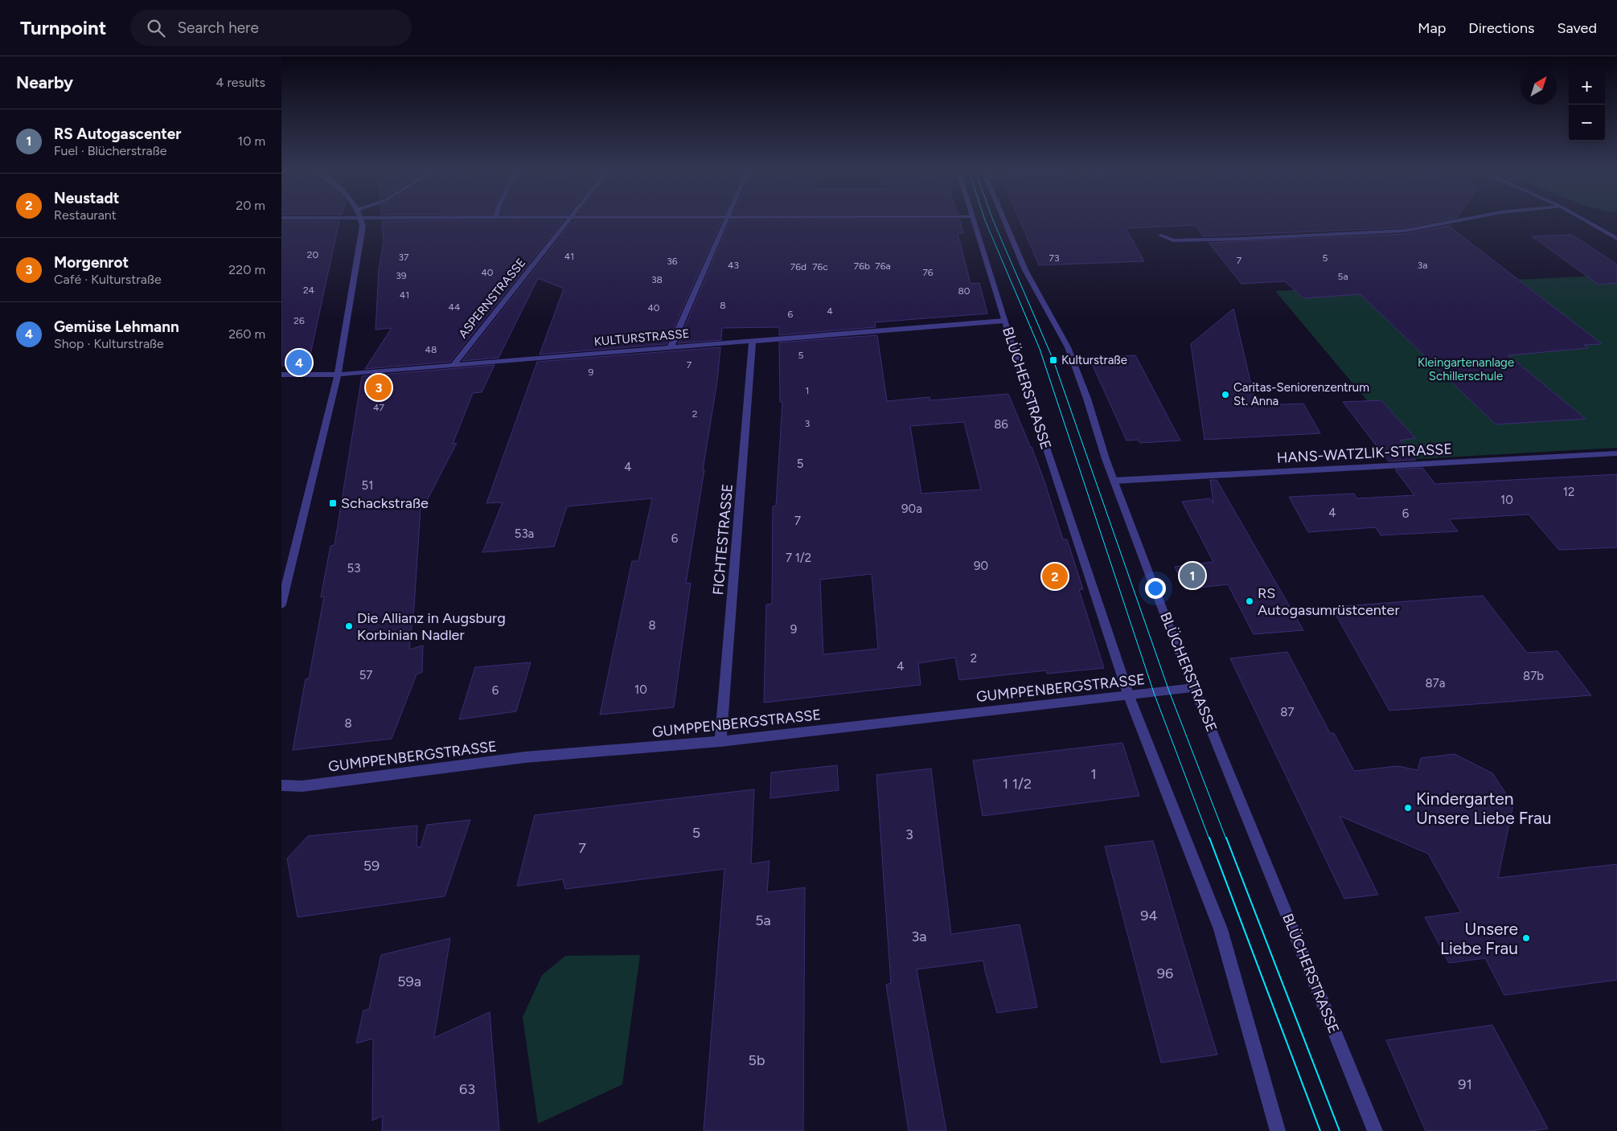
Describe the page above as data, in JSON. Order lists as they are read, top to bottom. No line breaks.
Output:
{"streets":{"street":["ASPERNSTRASSE","KULTURSTRASSE","BLÜCHERSTRASSE","HANS-WATZLIK-STRASSE","FICHTESTRASSE","GUMPPENBERGSTRASSE"]},"crossings":[["ASPERNSTRASSE","KULTURSTRASSE"],["KULTURSTRASSE","BLÜCHERSTRASSE"],["KULTURSTRASSE","FICHTESTRASSE"],["BLÜCHERSTRASSE","HANS-WATZLIK-STRASSE"],["BLÜCHERSTRASSE","GUMPPENBERGSTRASSE"],["FICHTESTRASSE","GUMPPENBERGSTRASSE"]],"parks":["Kleingartenanlage Schillerschule"],"places":{"transit":["Kulturstraße","Schackstraße"],"other":["Caritas-Seniorenzentrum St. Anna","RS Autogasumrüstcenter","Die Allianz in Augsburg Korbinian Nadler","Kindergarten Unsere Liebe Frau","Unsere Liebe Frau"]},"house_numbers":["20","41","37","73","5","7","36","43","3a","76b","76a","76d","76c","40","76","39","5a","38","24","80","41","8","44","40","4","6","26","48","5","7","9","1","47","2","3","86","5","4","51","12","10","90a","4","6","7","53a","6","7 1/2","90","53","8","9","2","4","57","87b","87a","10","6","87","8","1","1 1/2","5","3","7","59","94","5a","3a","96","59a","5b","91","63"],"north":"top right","page":{"header":"Turnpoint","search":"Search here","nav":["Map","Directions","Saved"],"heading":["Nearby","4 results"],"map_buttons":["+","−"],"list":[{"mark":"1","name":"RS Autogascenter","note":"Fuel · Blücherstraße","value":"10 m"},{"mark":"2","name":"Neustadt","note":"Restaurant","value":"20 m"},{"mark":"3","name":"Morgenrot","note":"Café · Kulturstraße","value":"220 m"},{"mark":"4","name":"Gemüse Lehmann","note":"Shop · Kulturstraße","value":"260 m"}],"pins":["4","3","1","2"]}}
